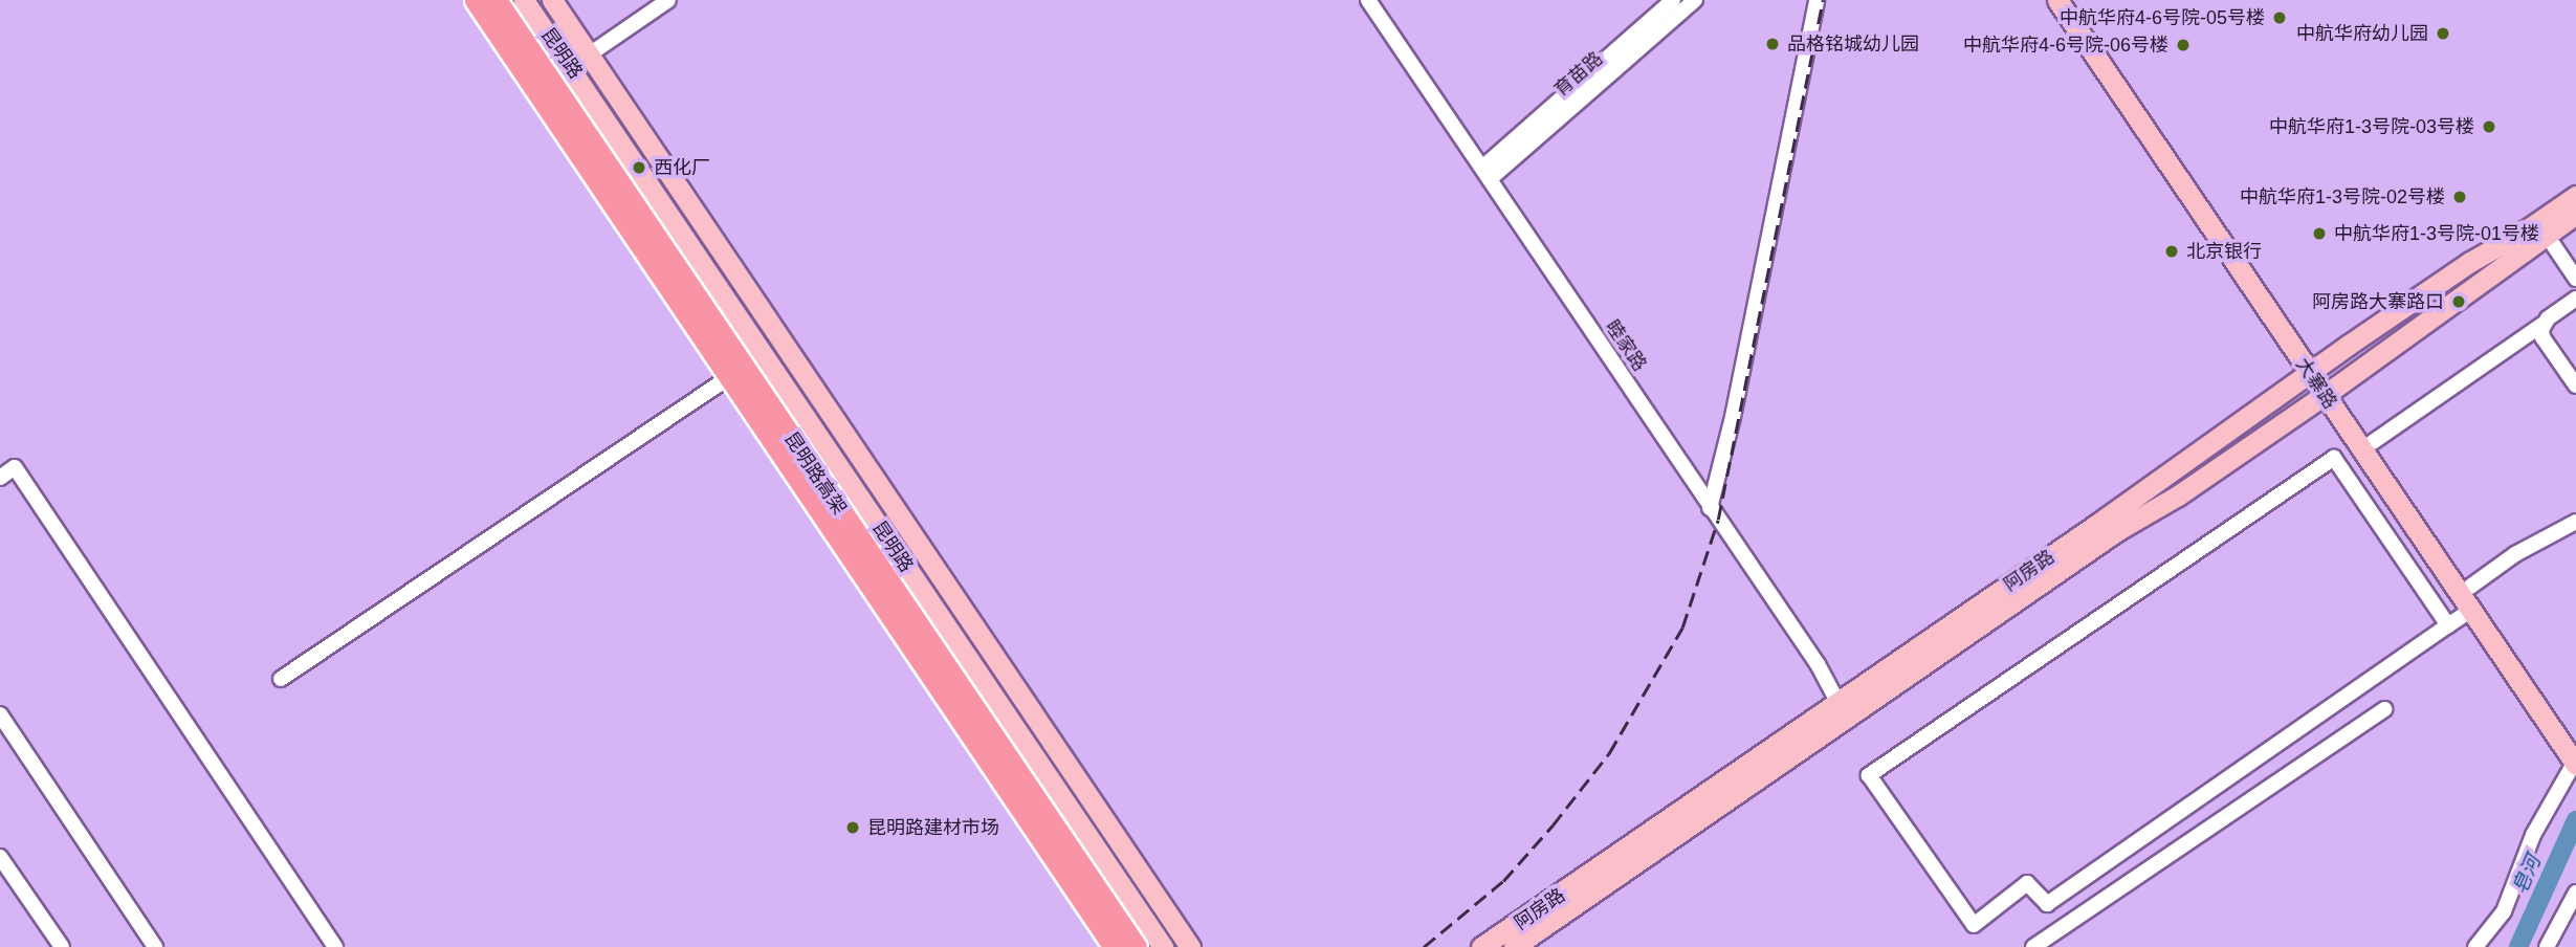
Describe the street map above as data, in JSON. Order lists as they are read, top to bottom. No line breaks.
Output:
{"streets":{"highway":["昆明路高架"],"main road":["昆明路","大寨路","阿房路"],"street":["育苗路","睦家路"]},"crossings":[["育苗路","睦家路"],["睦家路","阿房路"],["大寨路","阿房路"]],"water":["皂河"],"places":["中航华府4-6号院-05号楼","中航华府幼儿园","品格铭城幼儿园","中航华府4-6号院-06号楼","中航华府1-3号院-03号楼","西化厂","中航华府1-3号院-02号楼","中航华府1-3号院-01号楼","北京银行","阿房路大寨路口","昆明路建材市场"]}
